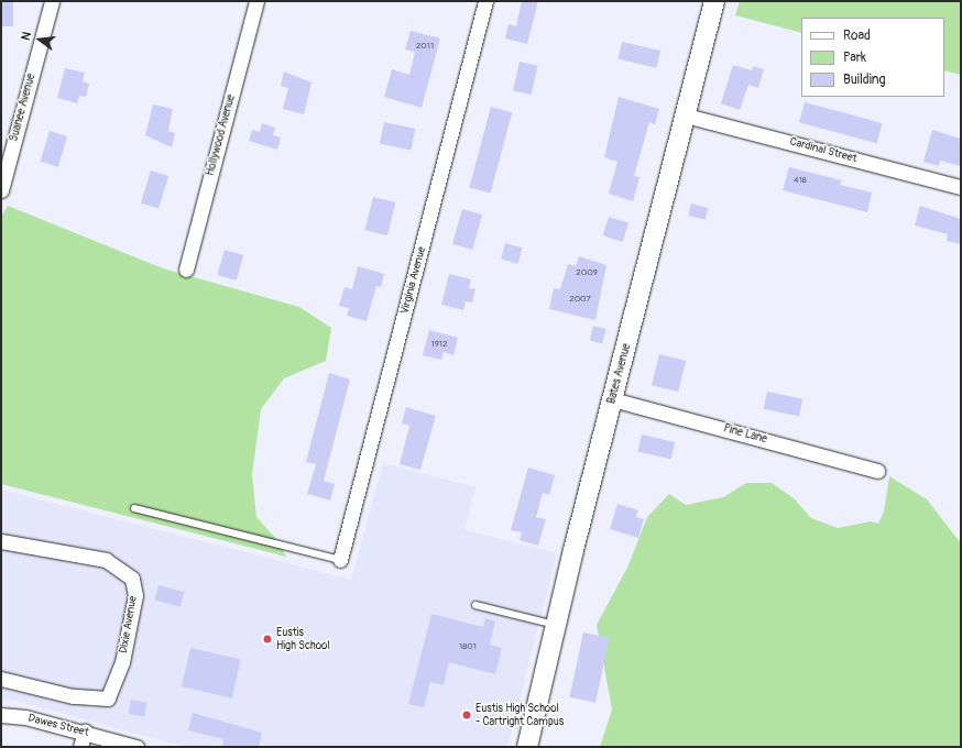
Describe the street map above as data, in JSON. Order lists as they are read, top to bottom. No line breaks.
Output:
{"streets":{"street":["Suanee Avenue","Hollywood Avenue","Cardinal Street","Virginia Avenue","Bates Avenue","Pine Lane","Dixie Avenue","Dawes Street"]},"crossings":[["Cardinal Street","Bates Avenue"],["Bates Avenue","Pine Lane"]],"places":["Eustis High School","Eustis High School - Cartright Campus"],"house_numbers":["2011","418","2009","2007","1912","1801"],"legend":["Road","Park","Building"],"north":"left"}
